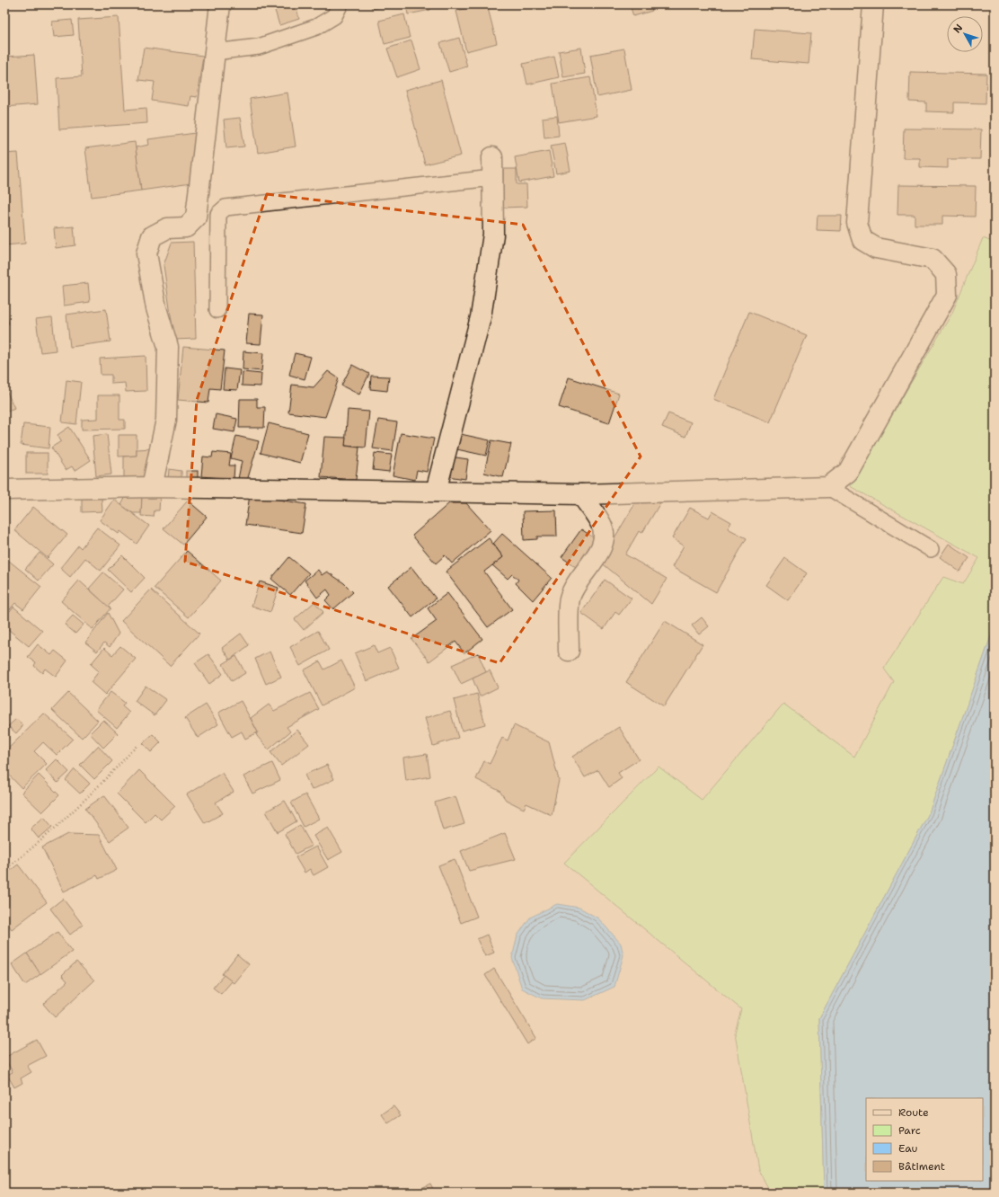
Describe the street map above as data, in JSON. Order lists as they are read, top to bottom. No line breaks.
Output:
{"legend":["Route","Parc","Eau","Bâtiment"],"north":"top left"}
